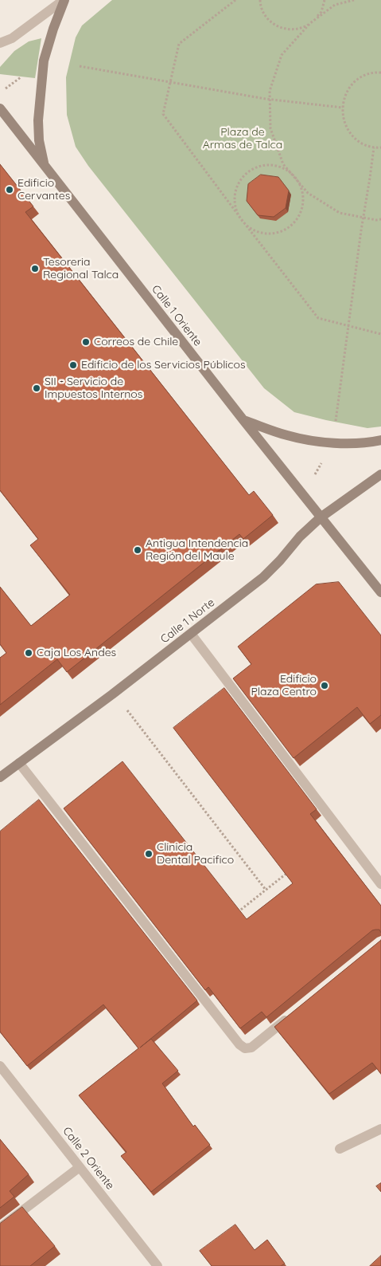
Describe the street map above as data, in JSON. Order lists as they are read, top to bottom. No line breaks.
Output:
{"streets":{"main road":["Calle 1 Oriente","Calle 1 Norte"],"street":["Calle 2 Oriente"]},"crossings":[["Calle 1 Oriente","Calle 1 Norte"]],"parks":["Plaza de Armas de Talca"],"places":["Edificio Cervantes","Tesoreria Regional Talca","Correos de Chile","Edificio de los Servicios Públicos","SII - Servicio de Impuestos Internos","Antigua Intendencia Región del Maule","Caja Los Andes","Edificio Plaza Centro","Clinicia Dental Pacifico"]}
